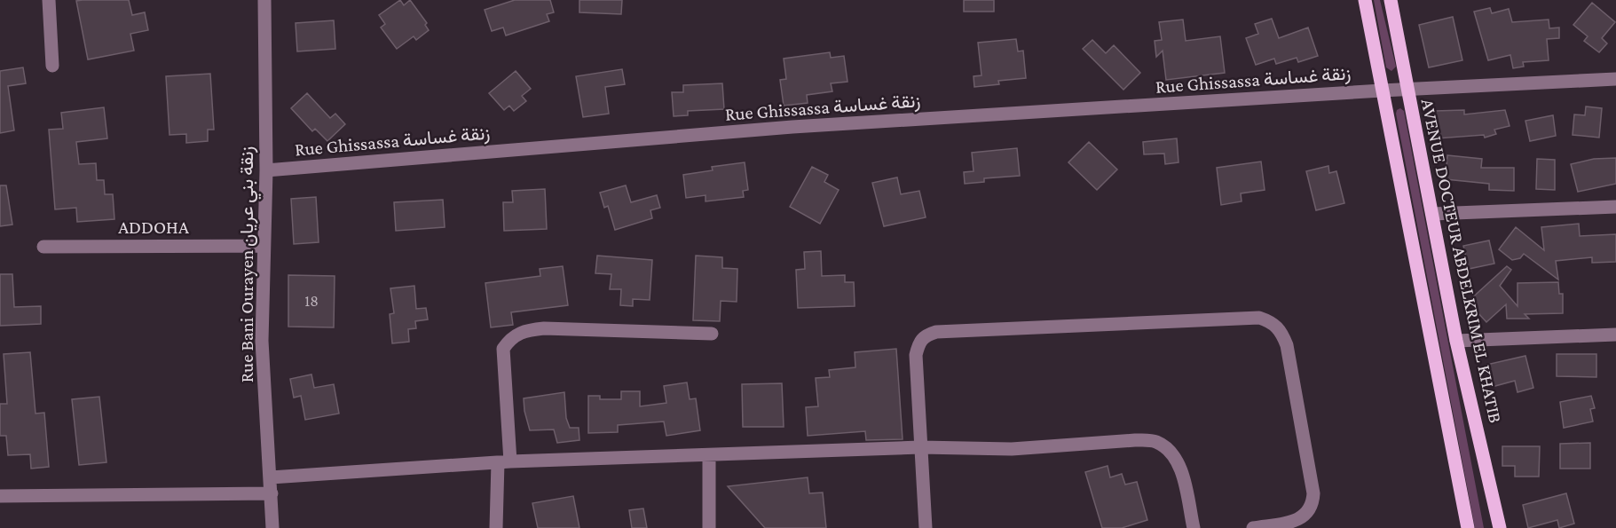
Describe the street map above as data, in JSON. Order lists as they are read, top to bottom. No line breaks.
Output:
{"streets":{"main road":["AVENUE DOCTEUR ABDELKRIM EL KHATIB"],"street":["Rue Ghissassa زنقة غساسة","ADDOHA","Rue Bani Ourayen زنقة بني عريان"]},"crossings":[["Rue Ghissassa زنقة غساسة","AVENUE DOCTEUR ABDELKRIM EL KHATIB"],["Rue Ghissassa زنقة غساسة","Rue Bani Ourayen زنقة بني عريان"],["ADDOHA","Rue Bani Ourayen زنقة بني عريان"]],"house_numbers":["18"]}
